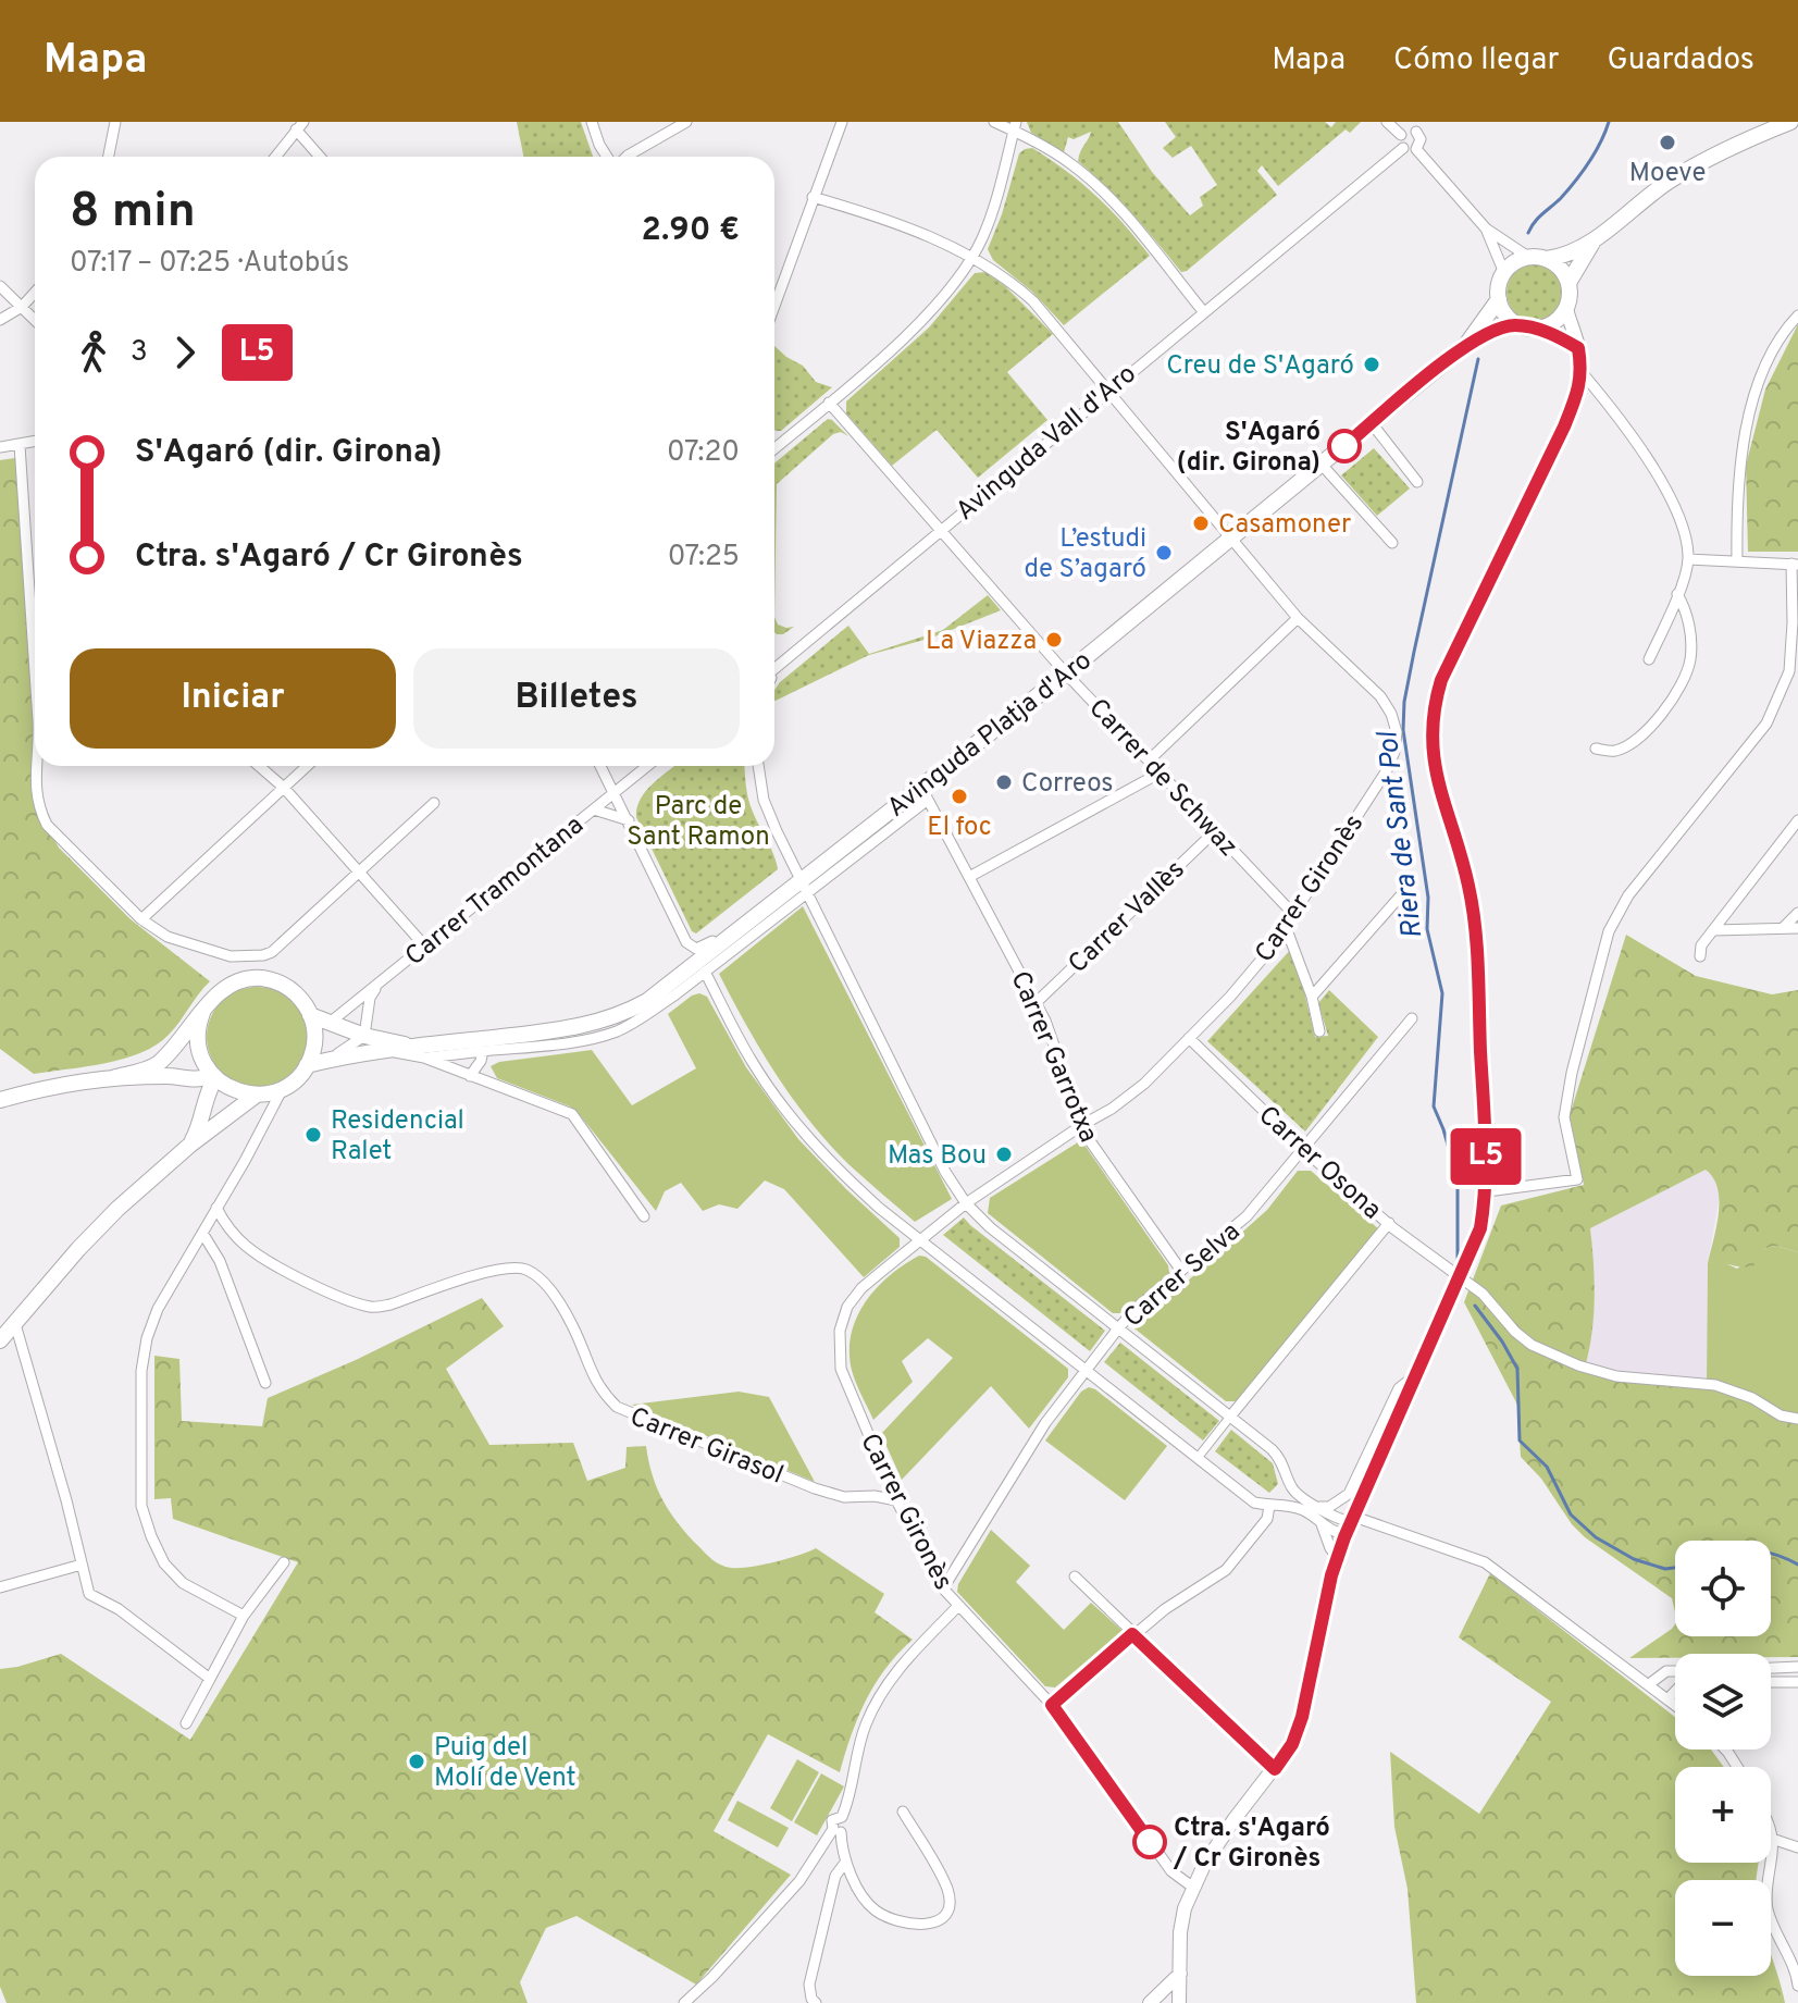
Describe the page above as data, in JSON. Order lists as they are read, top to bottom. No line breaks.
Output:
{"streets":{"main road":["Avinguda Platja d'Aro"],"street":["Avinguda Vall d'Aro","Carrer de Schwaz","Carrer Gironès","Carrer Tramontana","Carrer Vallès","Carrer Garrotxa","Carrer Osona","Carrer Selva","Carrer Girasol"]},"crossings":[["Avinguda Vall d'Aro","Carrer de Schwaz"],["Avinguda Vall d'Aro","Carrer Gironès"],["Avinguda Platja d'Aro","Carrer de Schwaz"],["Avinguda Platja d'Aro","Carrer Gironès"],["Avinguda Platja d'Aro","Carrer Garrotxa"],["Carrer de Schwaz","Carrer Gironès"],["Carrer de Schwaz","Carrer Vallès"],["Carrer Gironès","Carrer Garrotxa"],["Carrer Gironès","Carrer Osona"],["Carrer Gironès","Carrer Selva"],["Carrer Gironès","Carrer Girasol"],["Carrer Vallès","Carrer Garrotxa"],["Carrer Garrotxa","Carrer Selva"],["Carrer Osona","Carrer Selva"]],"water":["Riera de Sant Pol"],"parks":["Parc de Sant Ramon"],"places":["Moeve","Creu de S'Agaró","S'Agaró (dir. Girona)","Casamoner","L’estudi de S’agaró","La Viazza","Correos","El foc","Residencial Ralet","Mas Bou","Puig del Molí de Vent","Ctra. s'Agaró / Cr Gironès"],"lines":["bus line L5"],"page":{"header":"Mapa","nav":["Mapa","Cómo llegar","Guardados"],"on_map":"L5","heading":["8 min","07:17 – 07:25 · Autobús","2.90 €"],"legs":["3","L5"],"list":[{"name":"S'Agaró (dir. Girona)","value":"07:20"},{"name":"Ctra. s'Agaró / Cr Gironès","value":"07:25"}],"buttons":["Iniciar","Billetes"],"map_buttons":["+","−"]}}
